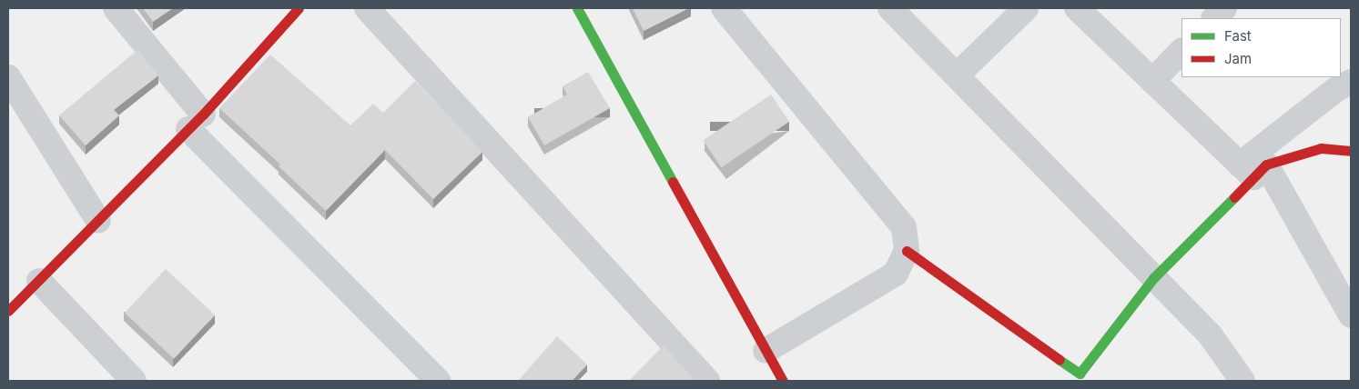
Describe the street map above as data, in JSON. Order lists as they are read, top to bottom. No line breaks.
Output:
{"legend":["Fast","Jam"]}
